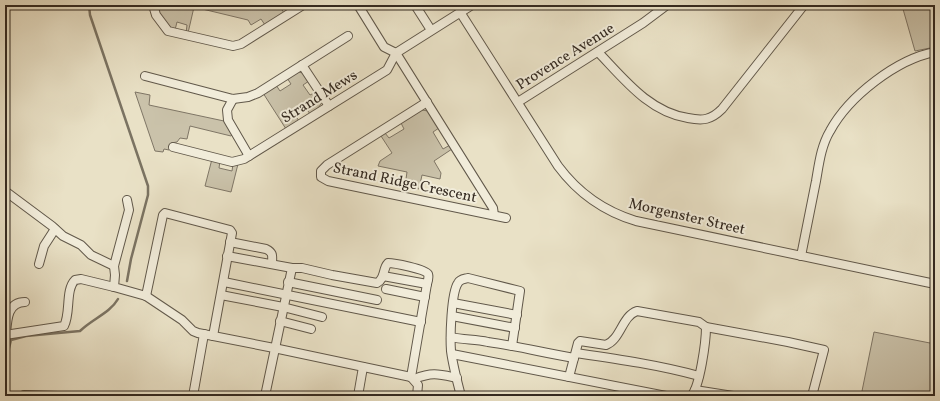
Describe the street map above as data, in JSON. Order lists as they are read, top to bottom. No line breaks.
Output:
{"streets":{"street":["Provence Avenue","Strand Mews","Strand Ridge Crescent","Morgenster Street"]},"crossings":[["Provence Avenue","Morgenster Street"],["Strand Mews","Strand Ridge Crescent"]]}
